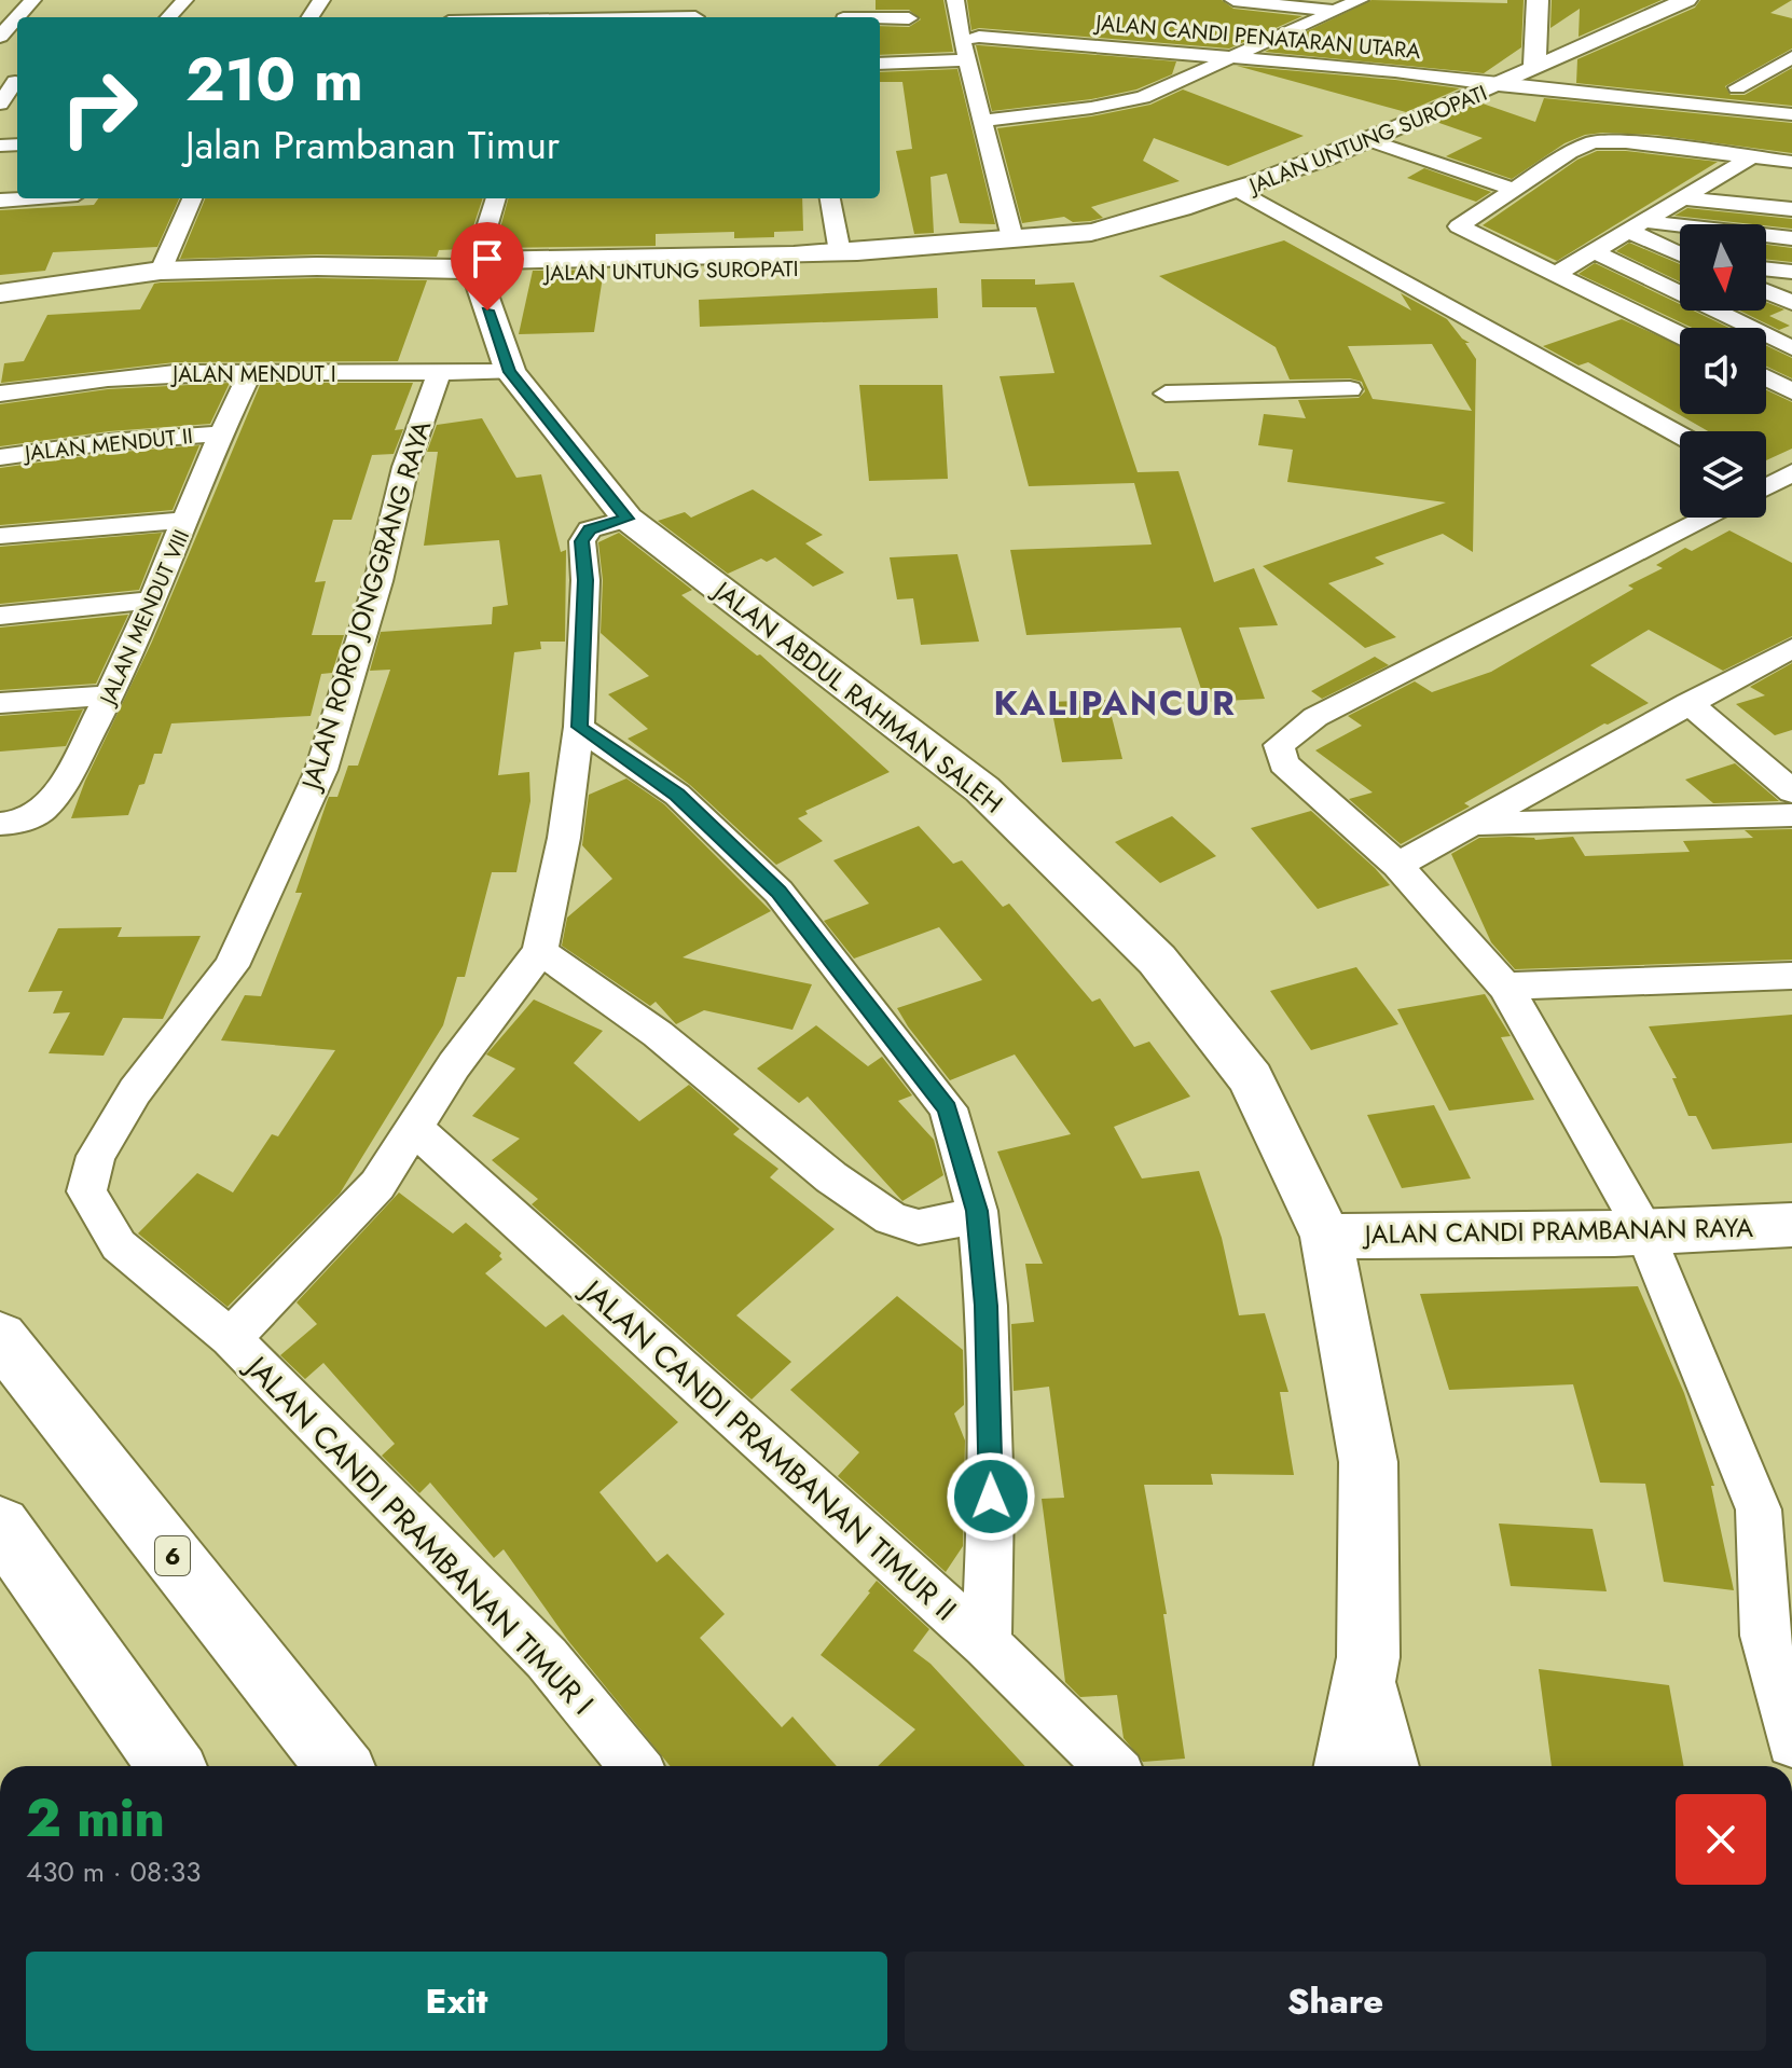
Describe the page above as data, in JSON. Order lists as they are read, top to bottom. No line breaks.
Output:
{"streets":{"main road":["JALAN UNTUNG SUROPATI","JALAN ABDUL RAHMAN SALEH","JALAN CANDI PRAMBANAN RAYA","6"],"street":["JALAN CANDI PENATARAN UTARA","JALAN MENDUT I","JALAN MENDUT II","JALAN RORO JONGGRANG RAYA","JALAN MENDUT VIII","JALAN CANDI PRAMBANAN TIMUR II","JALAN CANDI PRAMBANAN TIMUR I"]},"crossings":[["JALAN CANDI PENATARAN UTARA","JALAN UNTUNG SUROPATI"],["JALAN UNTUNG SUROPATI","JALAN ABDUL RAHMAN SALEH"],["JALAN MENDUT I","JALAN RORO JONGGRANG RAYA"],["JALAN MENDUT I","JALAN MENDUT VIII"],["JALAN MENDUT I","JALAN ABDUL RAHMAN SALEH"],["JALAN MENDUT II","JALAN MENDUT VIII"],["JALAN RORO JONGGRANG RAYA","JALAN CANDI PRAMBANAN TIMUR I"],["JALAN ABDUL RAHMAN SALEH","JALAN CANDI PRAMBANAN RAYA"]],"districts":["KALIPANCUR"],"north":"bottom","page":{"turn":["210 m","Jalan Prambanan Timur"],"heading":["2 min","430 m · 08:33"],"buttons":["Exit","Share"]}}
